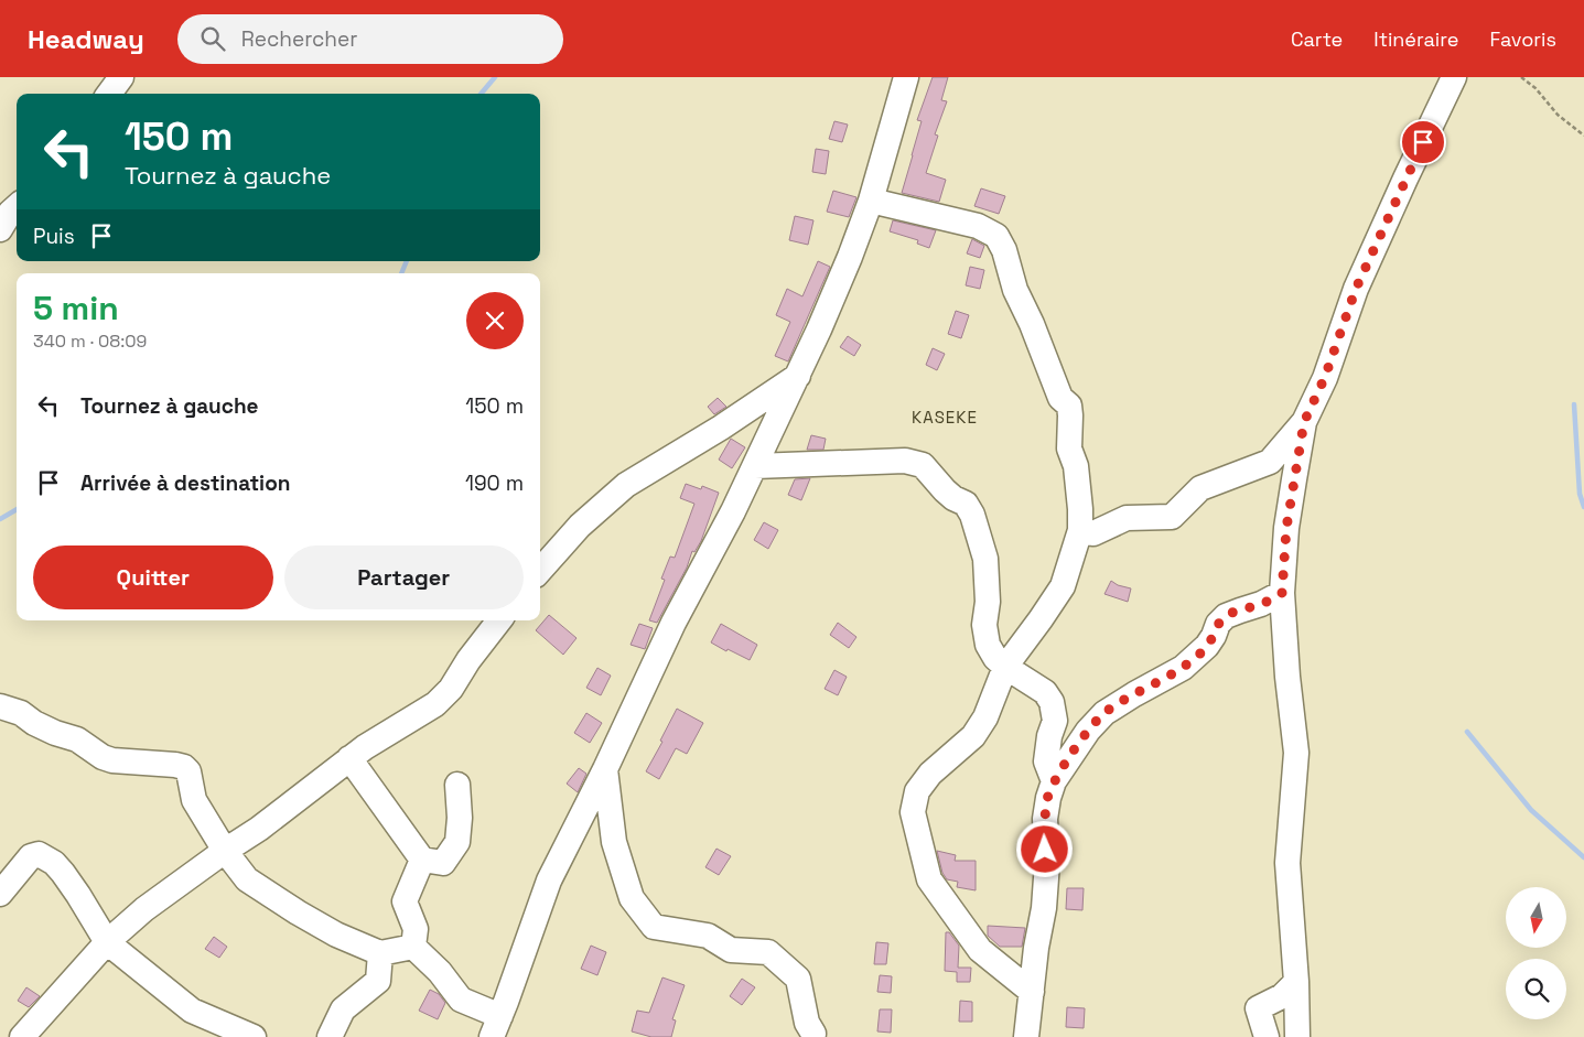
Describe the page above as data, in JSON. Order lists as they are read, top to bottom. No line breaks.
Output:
{"districts":["KASEKE"],"north":"bottom","page":{"header":"Headway","search":"Rechercher","nav":["Carte","Itinéraire","Favoris"],"turn":["150 m","Tournez à gauche"],"then":"Puis","heading":["5 min","340 m · 08:09"],"list":[{"name":"Tournez à gauche","value":"150 m"},{"name":"Arrivée à destination","value":"190 m"}],"buttons":["Quitter","Partager"]}}
